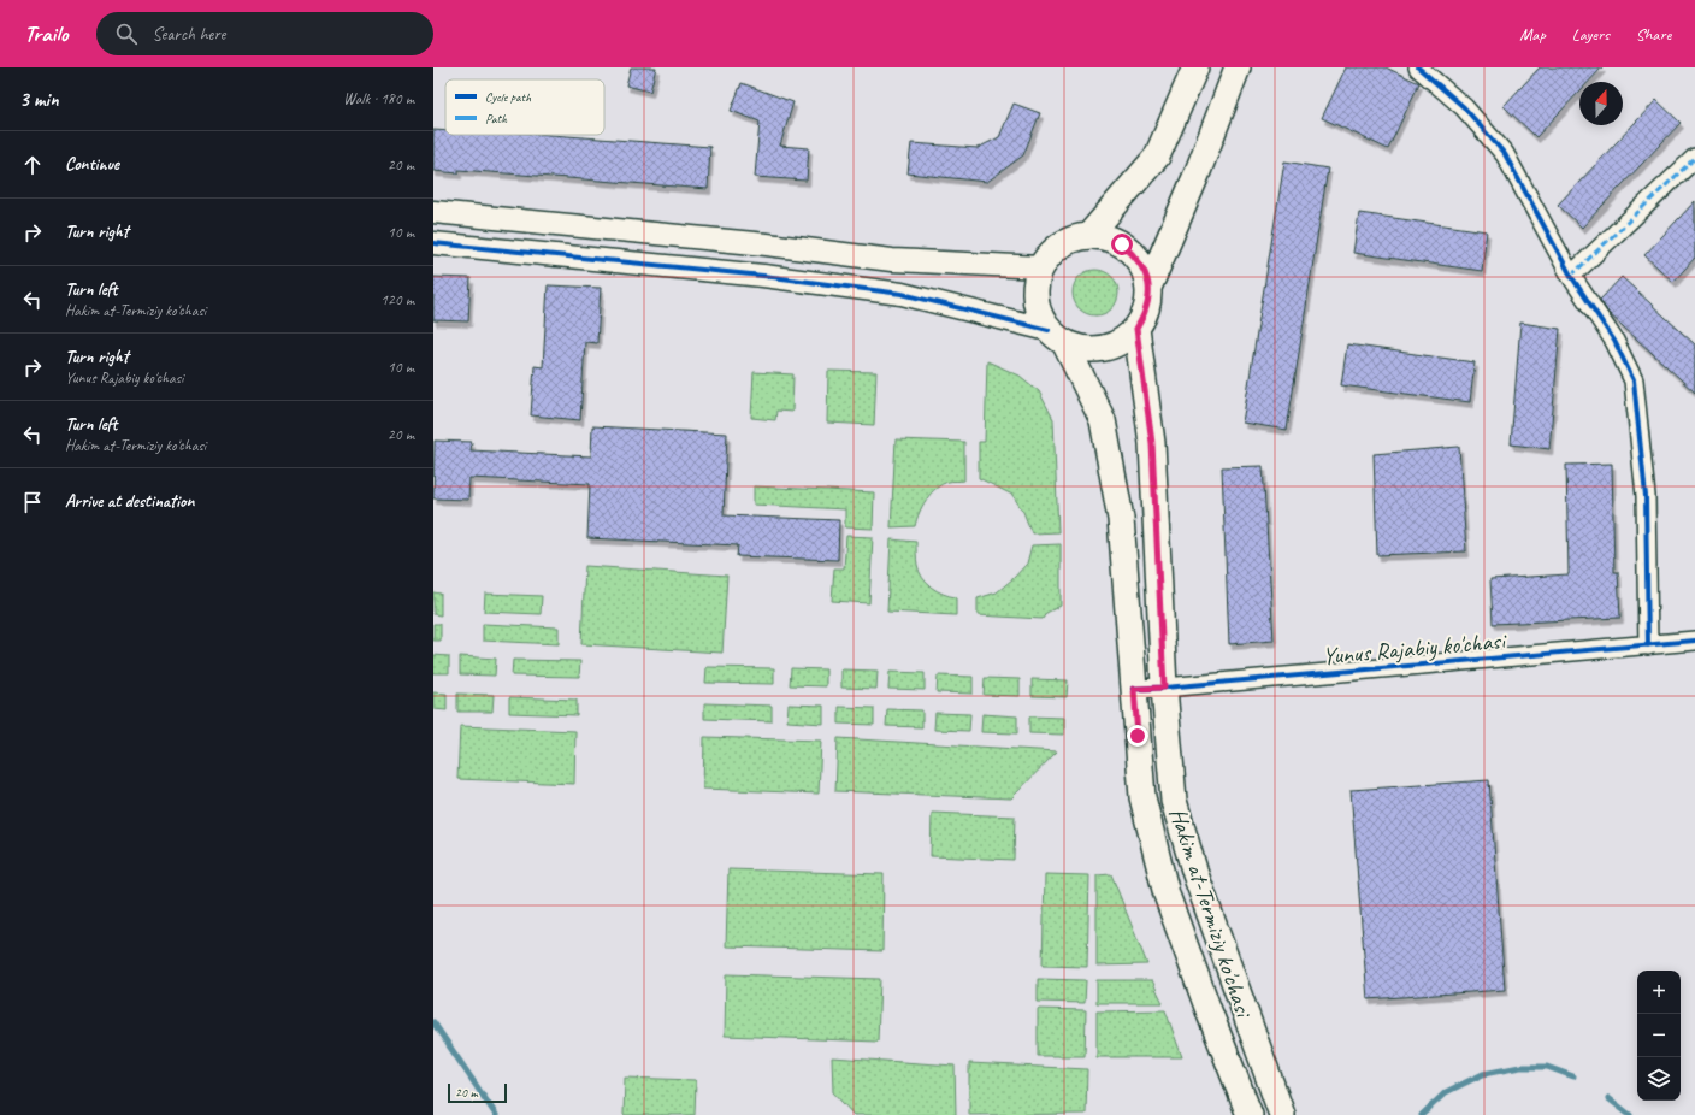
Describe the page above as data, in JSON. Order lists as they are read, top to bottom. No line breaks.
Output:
{"streets":{"main road":["Hakim at-Termiziy ko'chasi"],"street":["Yunus Rajabiy ko'chasi"]},"crossings":[["Yunus Rajabiy ko'chasi","Hakim at-Termiziy ko'chasi"]],"legend":["Cycle path","Path"],"scale_bar":"20 m","north":"top","page":{"header":"Trailo","search":"Search here","nav":["Map","Layers","Share"],"heading":["3 min","Walk · 180 m"],"list":[["Continue","20 m"],["Turn right","10 m"],["Turn left","Hakim at-Termiziy ko'chasi","120 m"],["Turn right","Yunus Rajabiy ko'chasi","10 m"],["Turn left","Hakim at-Termiziy ko'chasi","20 m"],"Arrive at destination"],"map_buttons":["+","−"],"scale":"20 m"}}
